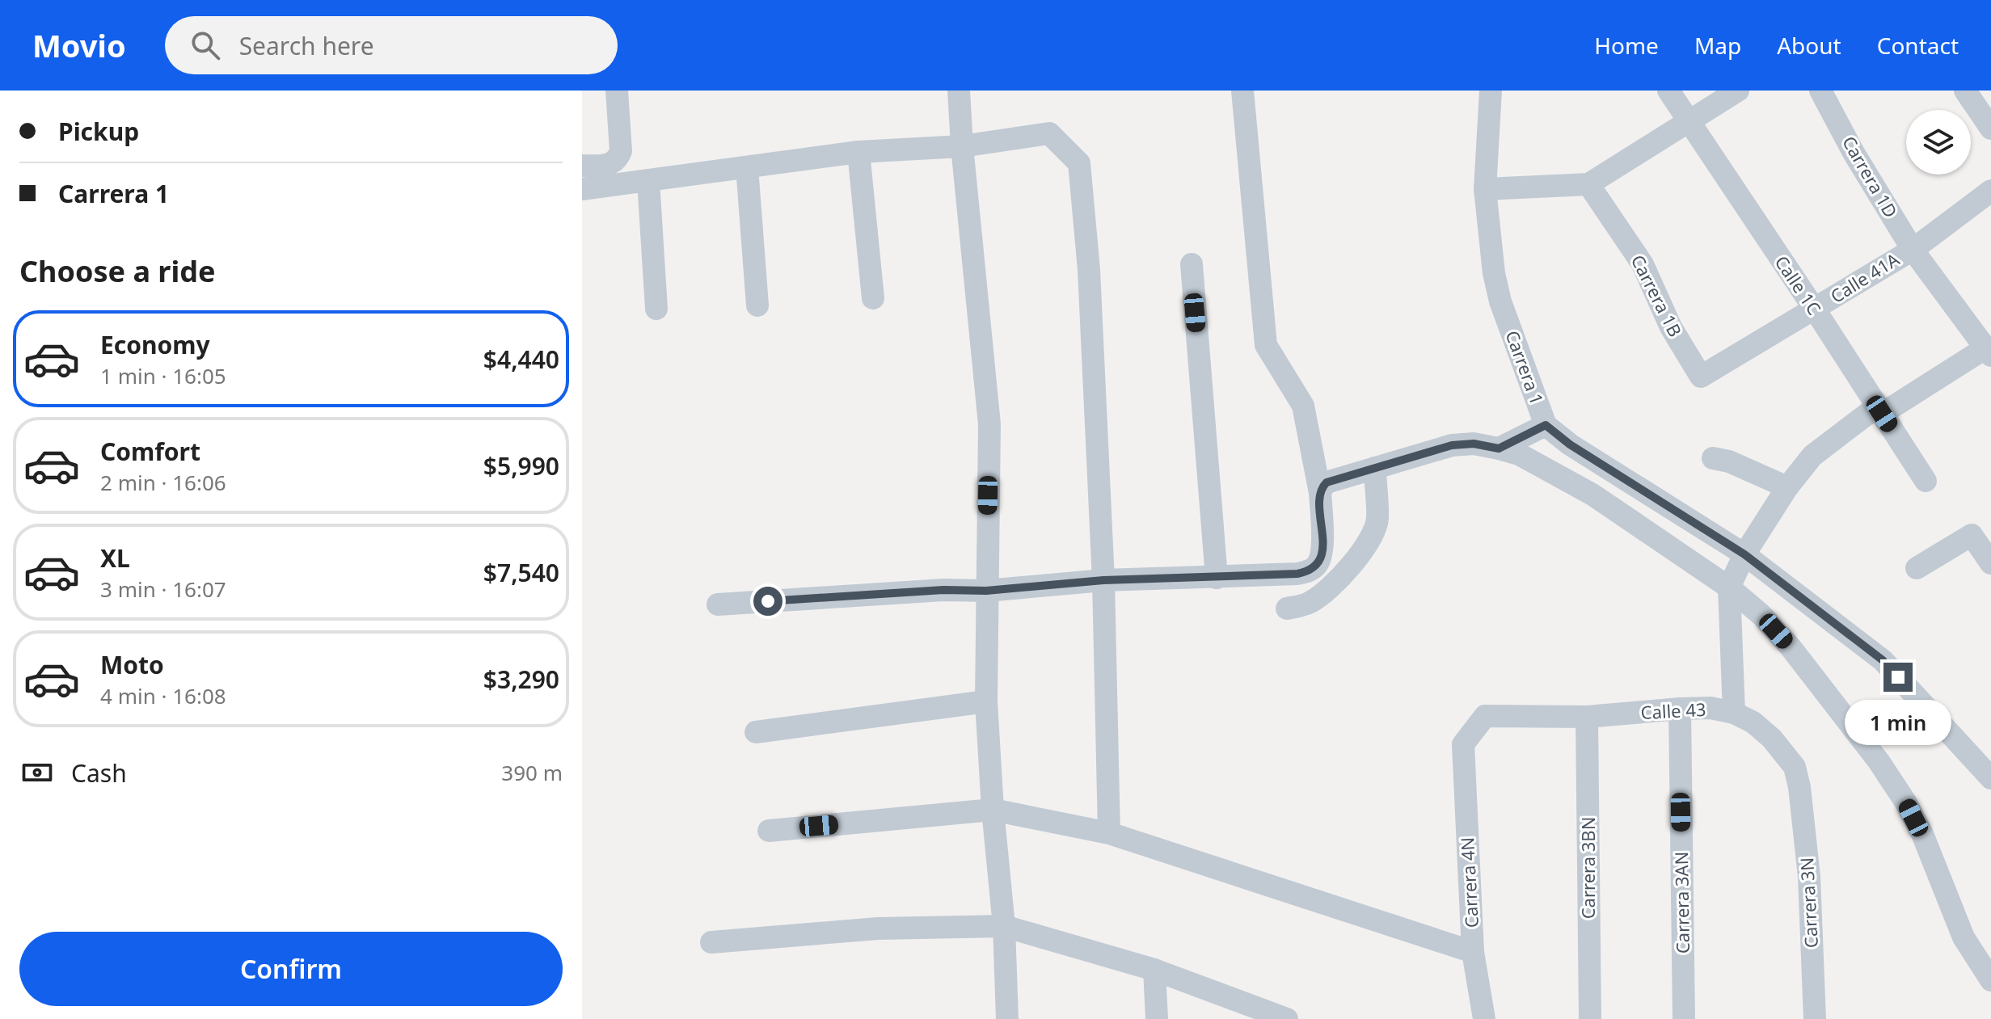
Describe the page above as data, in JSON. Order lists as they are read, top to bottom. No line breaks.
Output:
{"streets":{"street":["Carrera 1D","Calle 41A","Calle 1C","Carrera 1B","Carrera 1","Calle 43","Carrera 3BN","Carrera 4N","Carrera 3AN","Carrera 3N"]},"crossings":[["Carrera 1D","Calle 41A"],["Calle 41A","Calle 1C"],["Calle 41A","Carrera 1B"],["Calle 43","Carrera 3BN"],["Calle 43","Carrera 4N"],["Calle 43","Carrera 3AN"],["Calle 43","Carrera 3N"]],"page":{"header":"Movio","search":"Search here","nav":["Home","Map","About","Contact"],"banner":["Pickup","Carrera 1"],"heading":"Choose a ride","list":[{"name":"Economy","note":"1 min · 16:05","value":"$4,440"},{"name":"Comfort","note":"2 min · 16:06","value":"$5,990"},{"name":"XL","note":"3 min · 16:07","value":"$7,540"},{"name":"Moto","note":"4 min · 16:08","value":"$3,290"}],"bubble":"1 min","pay":["Cash","390 m"],"buttons":"Confirm"}}
